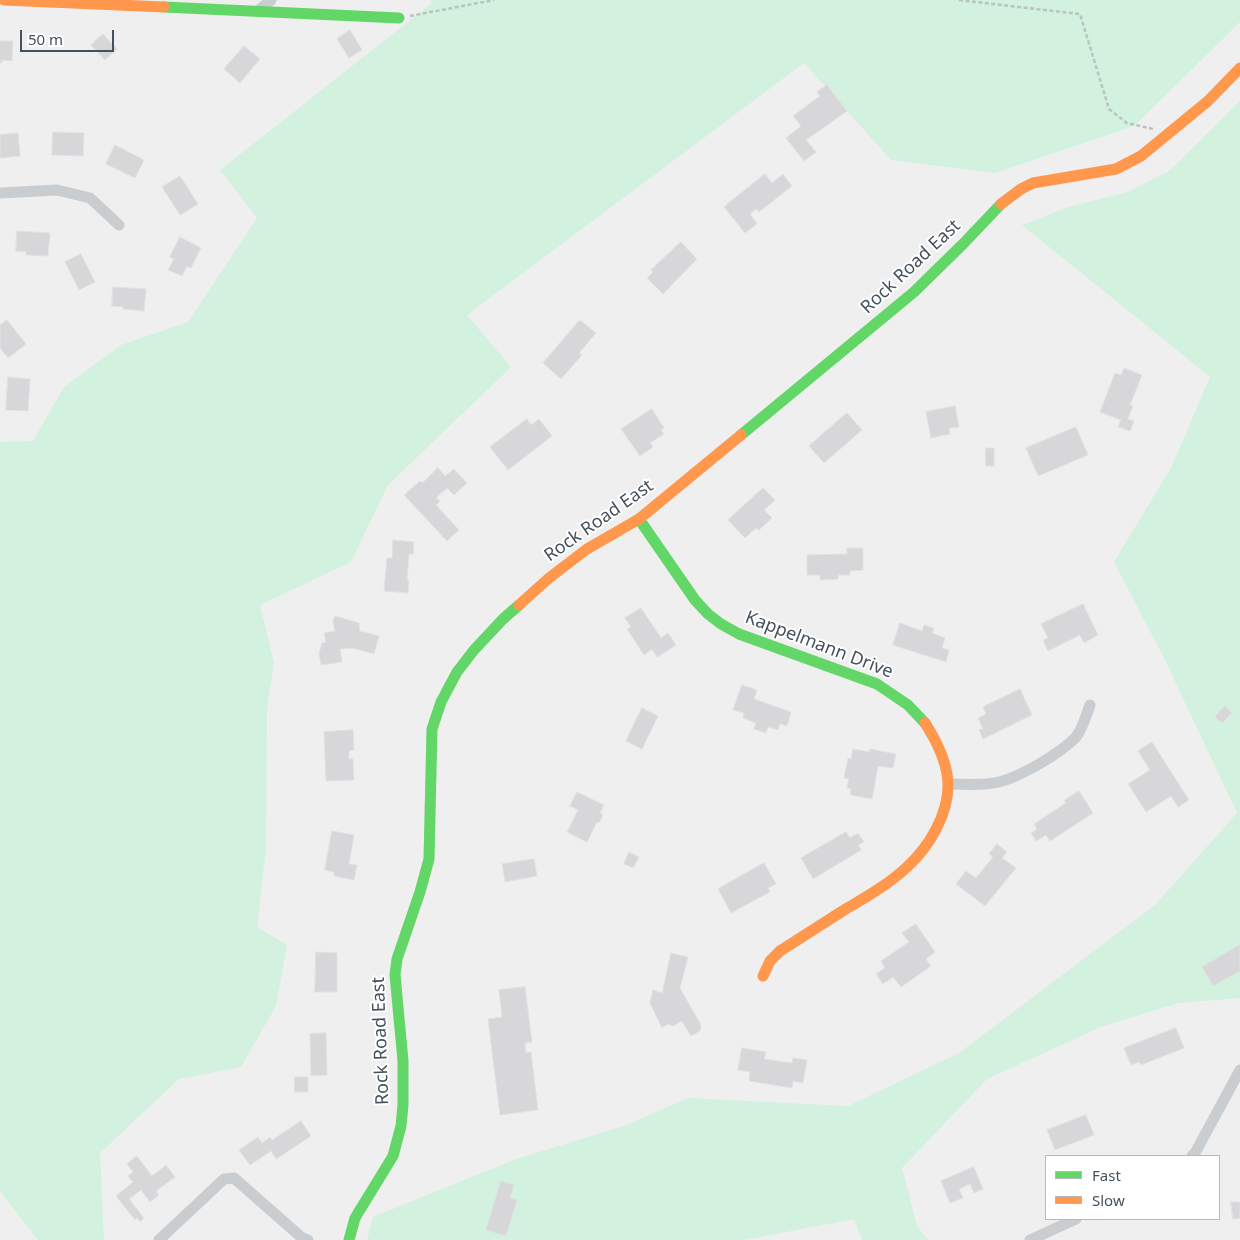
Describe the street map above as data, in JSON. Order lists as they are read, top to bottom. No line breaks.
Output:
{"streets":{"street":["Rock Road East","Kappelmann Drive"]},"crossings":[["Rock Road East","Kappelmann Drive"]],"legend":["Fast","Slow"],"scale_bar":"50 m"}
